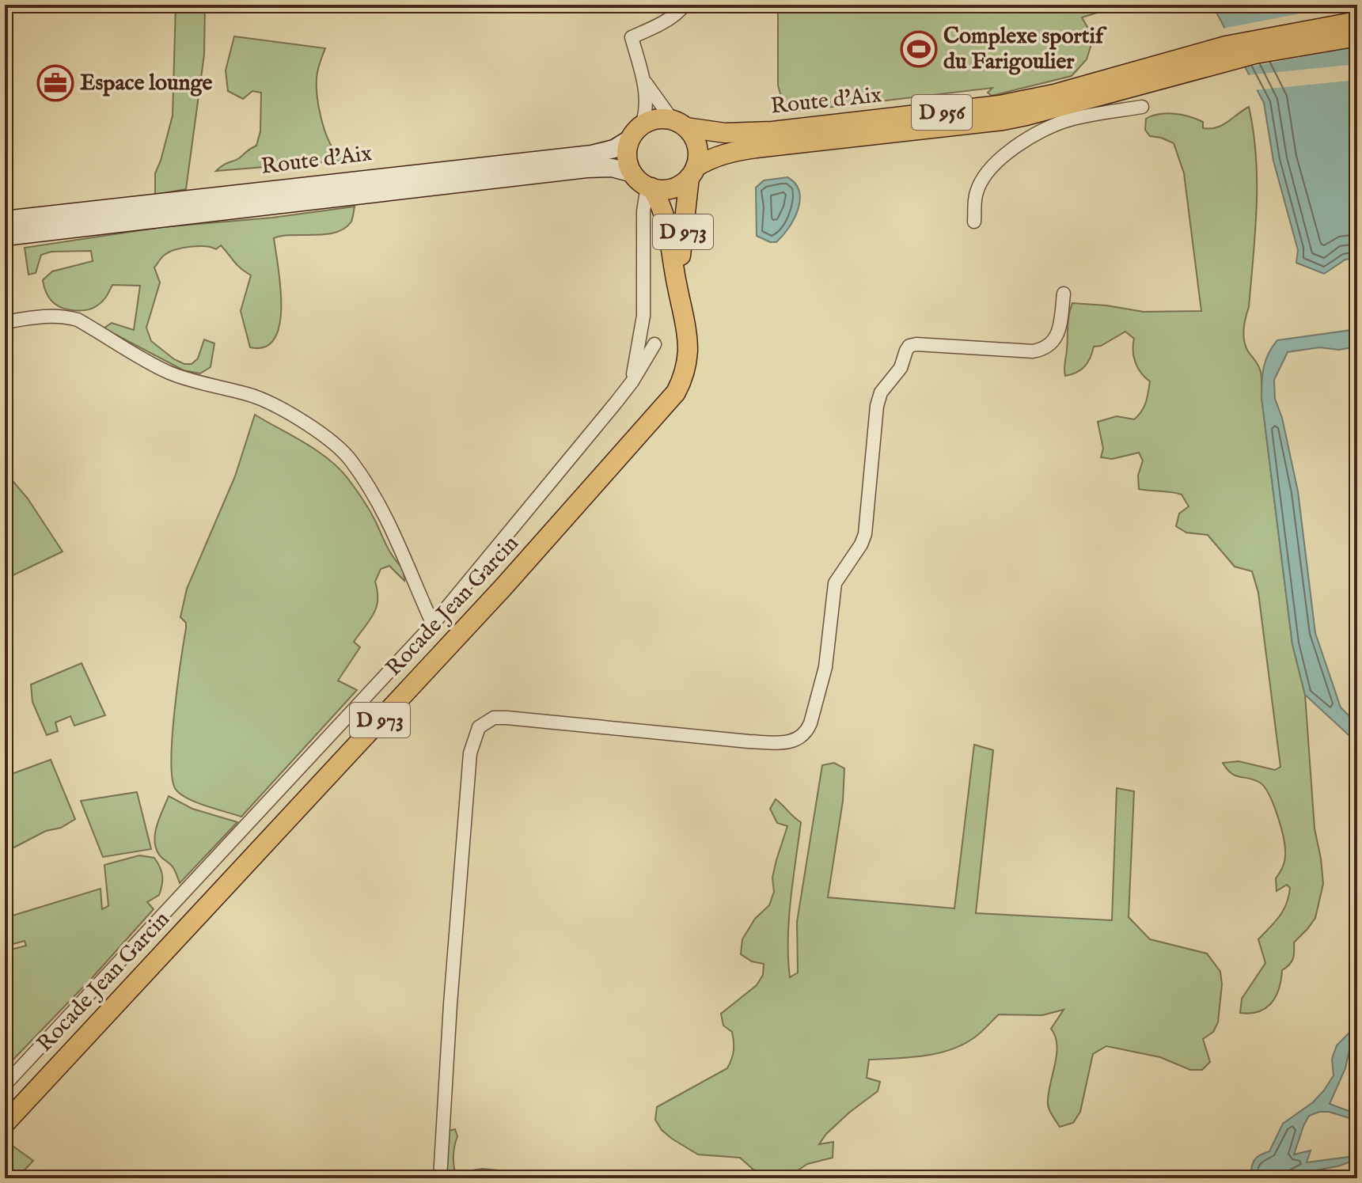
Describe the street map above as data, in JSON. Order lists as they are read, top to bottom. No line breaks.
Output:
{"streets":{"main road":["Route d'Aix","D 956","D 973","Rocade Jean Garcin"]},"crossings":[["Route d'Aix","D 956"],["Route d'Aix","Rocade Jean Garcin"]],"places":{"sports":["Complexe sportif du Farigoulier"],"office":["Espace lounge"]}}
